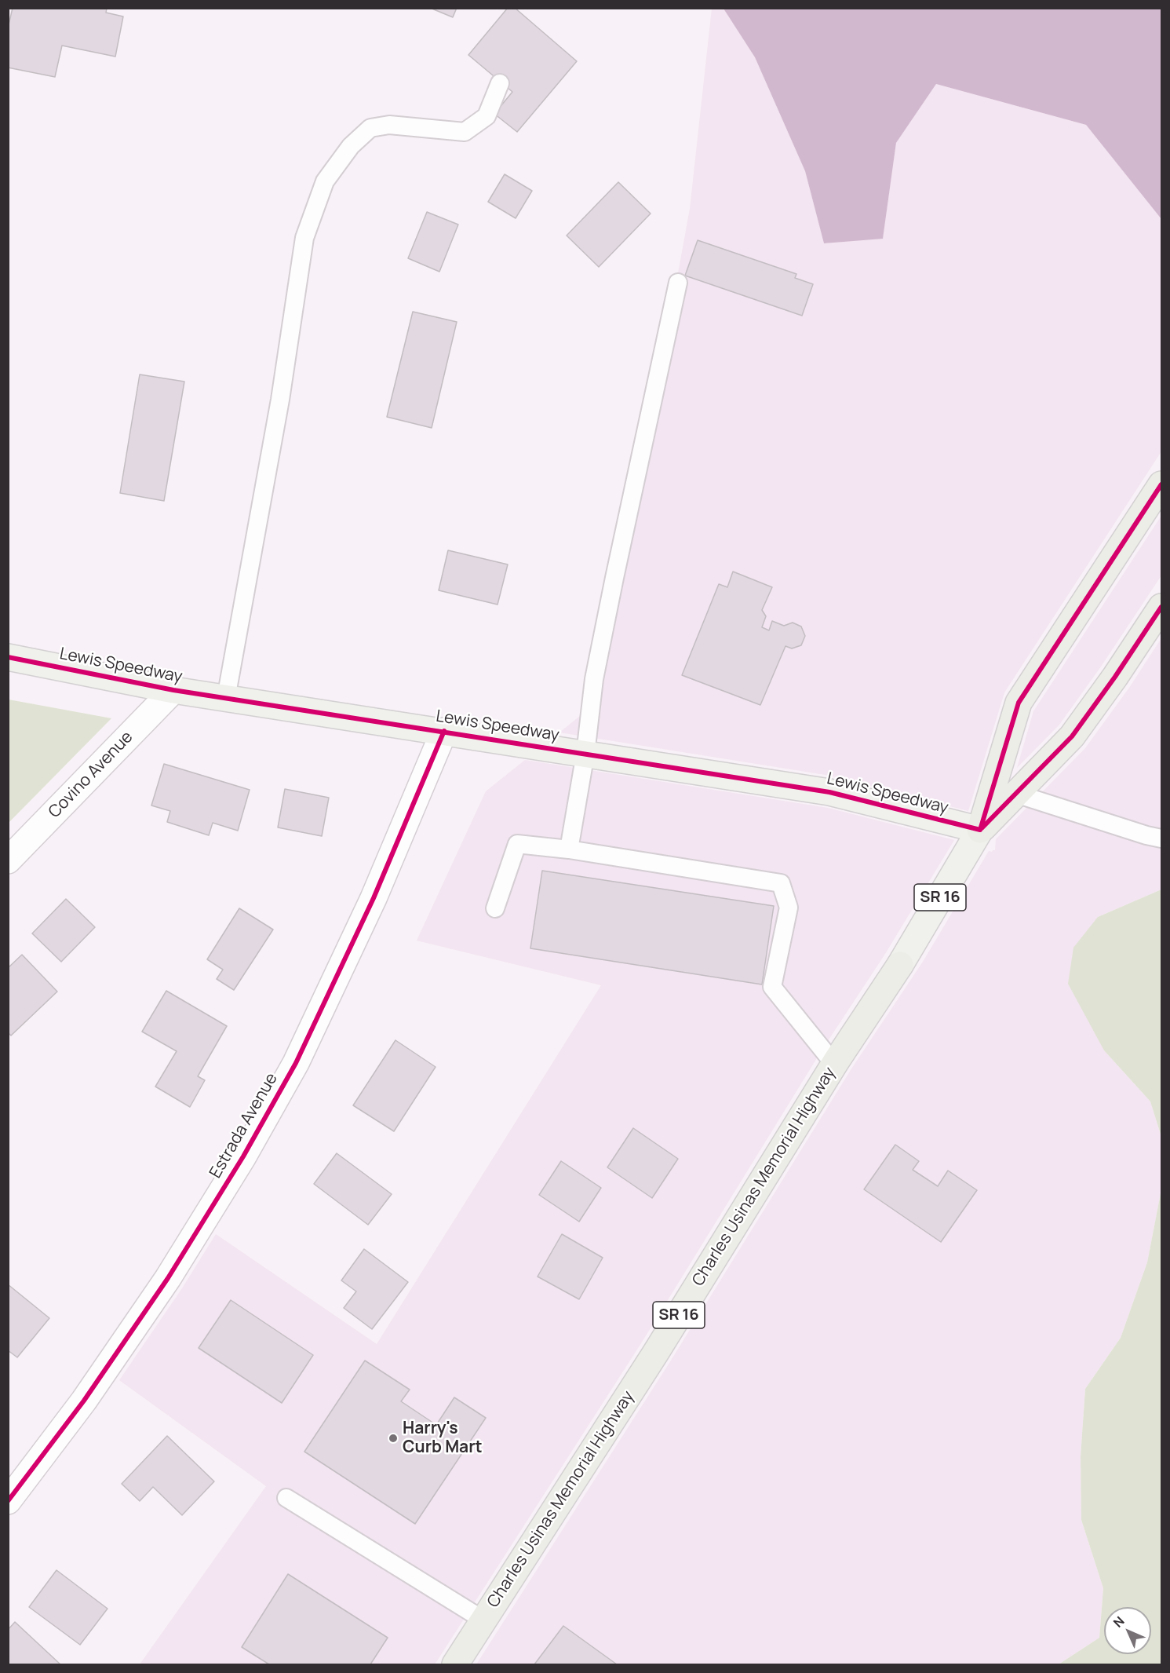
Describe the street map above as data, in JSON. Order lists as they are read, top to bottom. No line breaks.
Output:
{"streets":{"highway":["SR 16","Charles Usinas Memorial Highway"],"main road":["Lewis Speedway"],"street":["Covino Avenue","Estrada Avenue"]},"crossings":[["Lewis Speedway","Covino Avenue"],["Lewis Speedway","Estrada Avenue"],["Lewis Speedway","Charles Usinas Memorial Highway"]],"places":["Harry's Curb Mart"],"north":"top left"}
